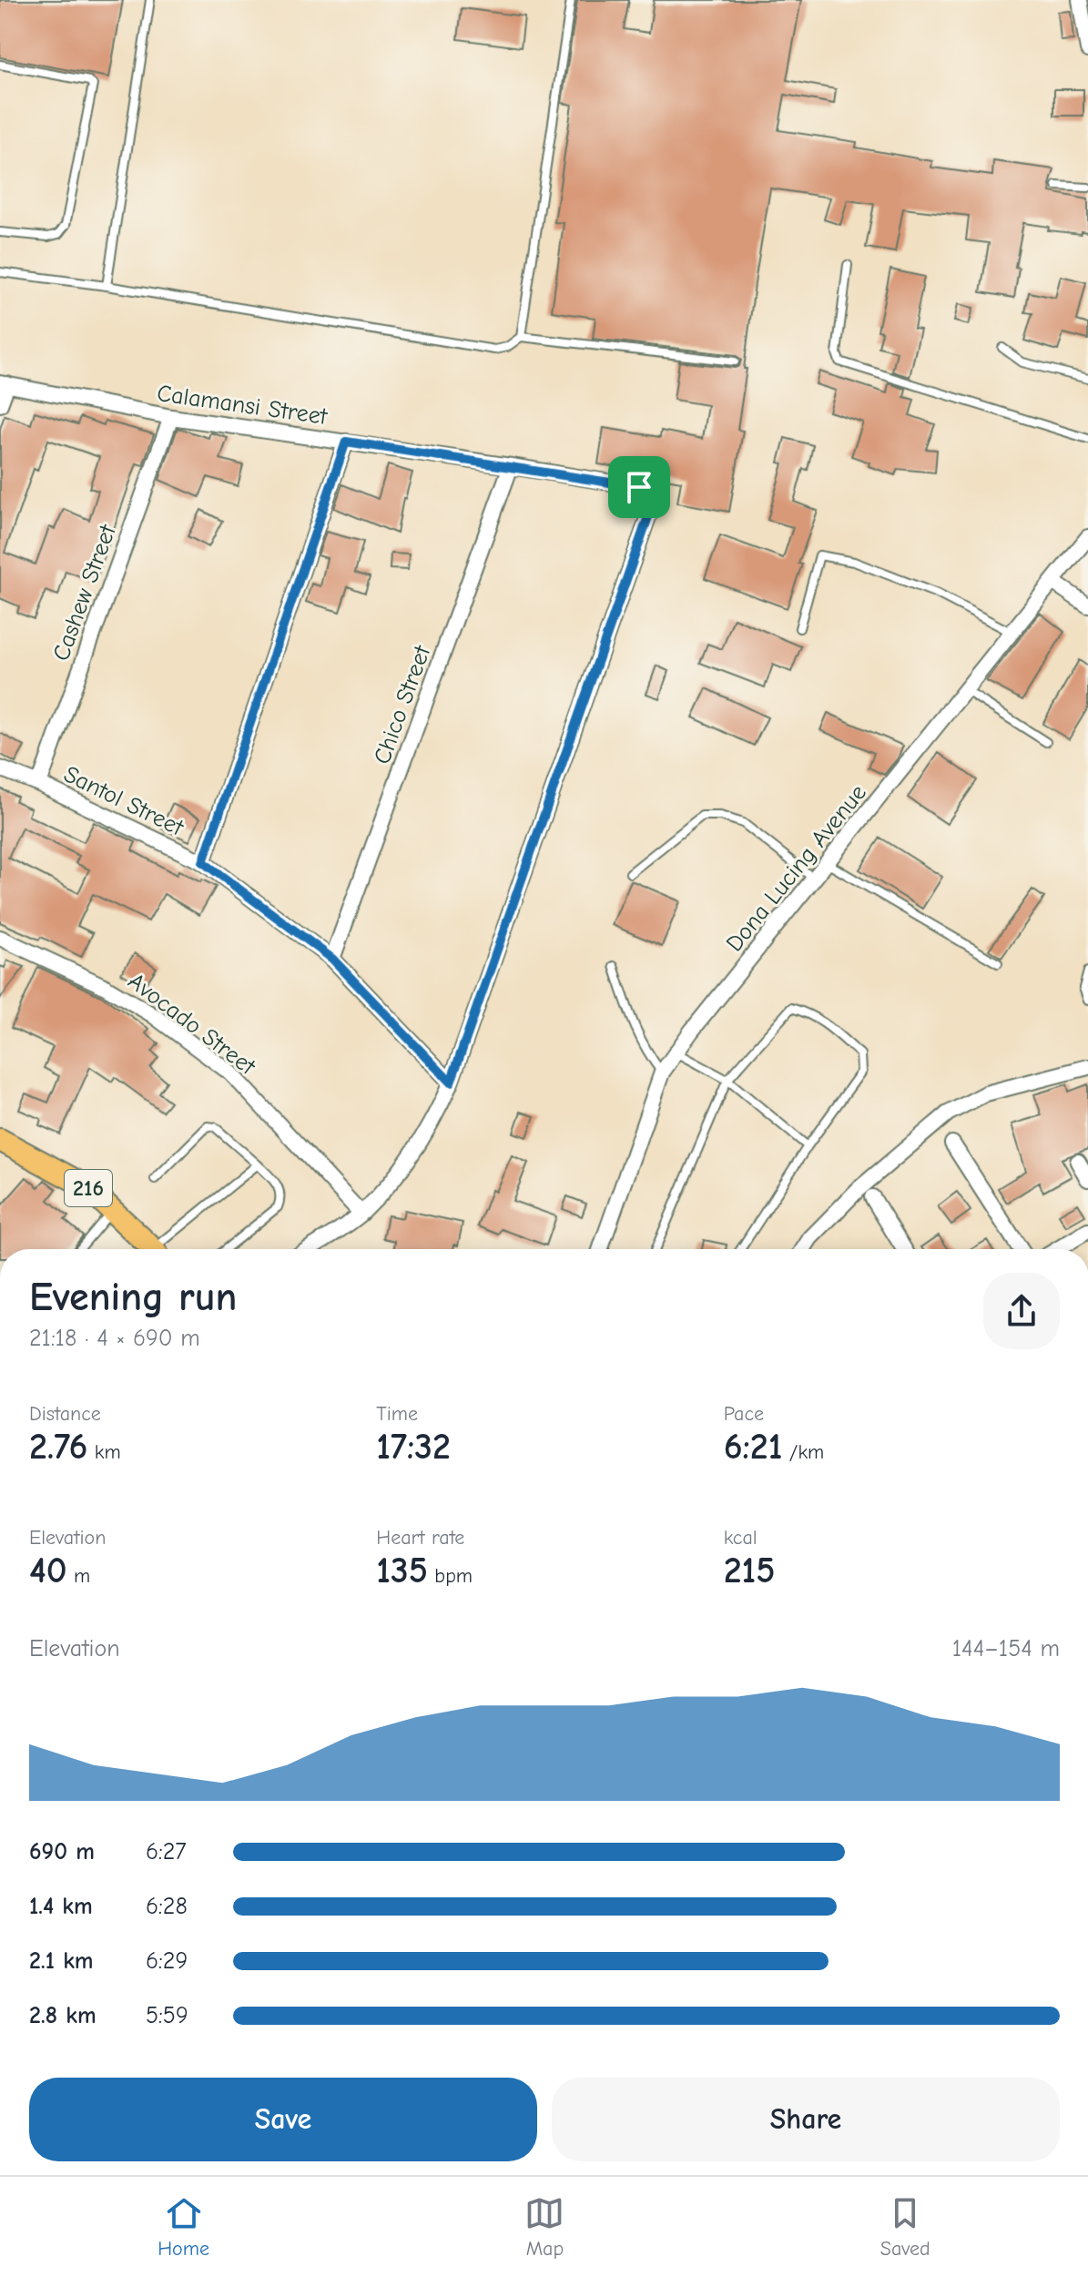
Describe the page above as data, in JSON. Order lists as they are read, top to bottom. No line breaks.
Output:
{"streets":{"main road":["216"],"street":["Calamansi Street","Cashew Street","Chico Street","Santol Street","Dona Lucing Avenue","Avocado Street"]},"crossings":[["Calamansi Street","Cashew Street"],["Calamansi Street","Chico Street"],["Calamansi Street","Santol Street"],["Cashew Street","Santol Street"],["Chico Street","Santol Street"]],"page":{"heading":["Evening run","21:18 · 4 × 690 m"],"stats":[["Distance","2.76 km"],["Time","17:32"],["Pace","6:21 /km"],["Elevation","40 m"],["Heart rate","135 bpm"],["kcal","215"]],"chart":["Elevation","144–154 m"],"list":[{"name":"690 m","note":"6:27"},{"name":"1.4 km","note":"6:28"},{"name":"2.1 km","note":"6:29"},{"name":"2.8 km","note":"5:59"}],"buttons":["Save","Share"],"tabs":["Home","Map","Saved"]}}
